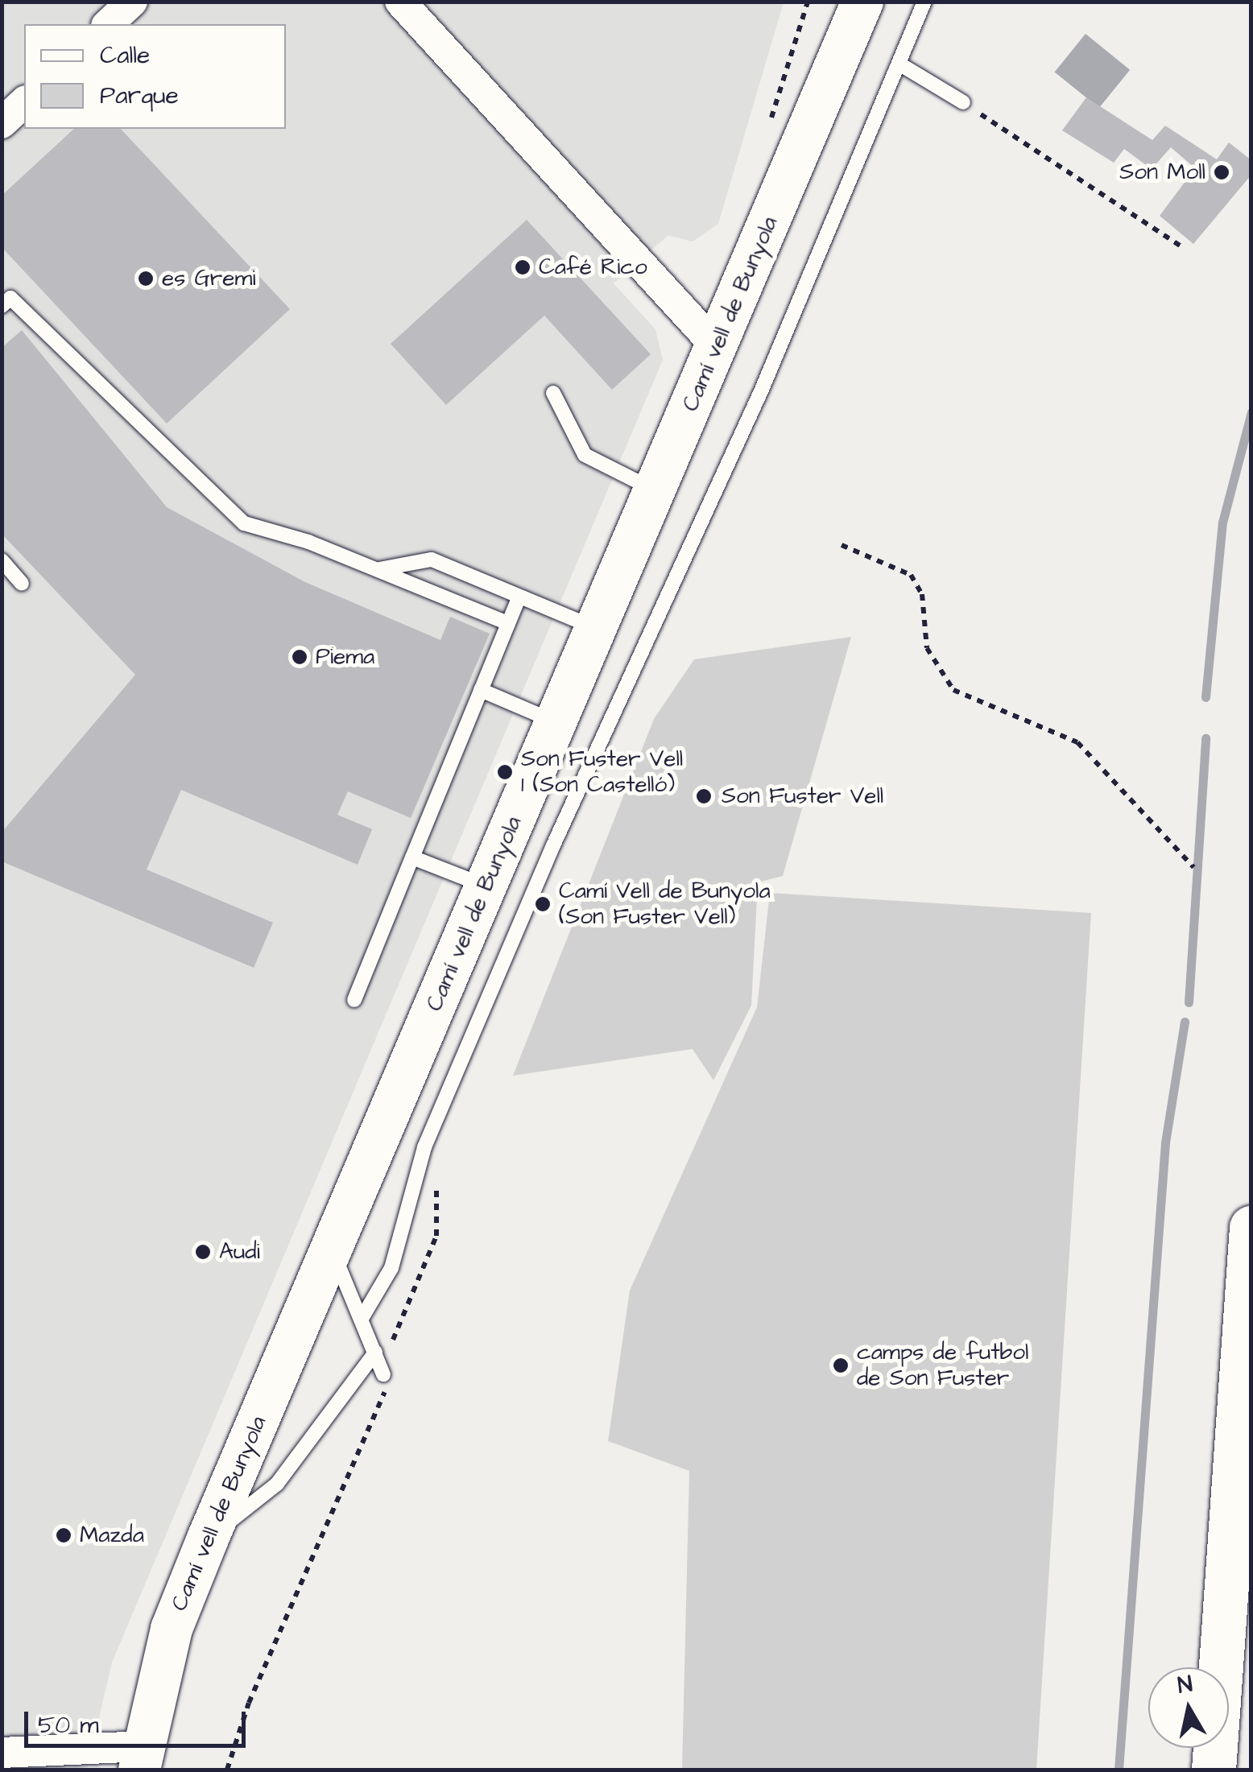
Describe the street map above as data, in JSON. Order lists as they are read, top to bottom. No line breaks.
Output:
{"streets":{"main road":["Camí vell de Bunyola"]},"places":["Son Moll","Café Rico","es Gremi","Piema","Son Fuster Vell 1 (Son Castelló)","Son Fuster Vell","Camí Vell de Bunyola (Son Fuster Vell)","Audi","camps de futbol de Son Fuster","Mazda"],"legend":["Calle","Parque"],"scale_bar":"50 m","north":"top"}
